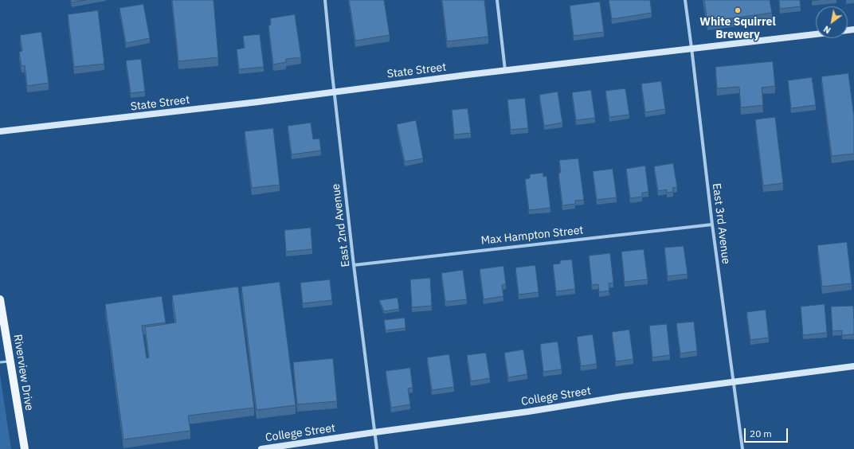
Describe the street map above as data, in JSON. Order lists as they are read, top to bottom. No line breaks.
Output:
{"streets":{"main road":["Riverview Drive"],"street":["State Street","East 3rd Avenue","East 2nd Avenue","Max Hampton Street","College Street"]},"crossings":[["State Street","East 3rd Avenue"],["State Street","East 2nd Avenue"],["East 3rd Avenue","Max Hampton Street"],["East 3rd Avenue","College Street"],["East 2nd Avenue","Max Hampton Street"],["East 2nd Avenue","College Street"]],"places":["White Squirrel Brewery"],"scale_bar":"20 m","north":"bottom left"}
